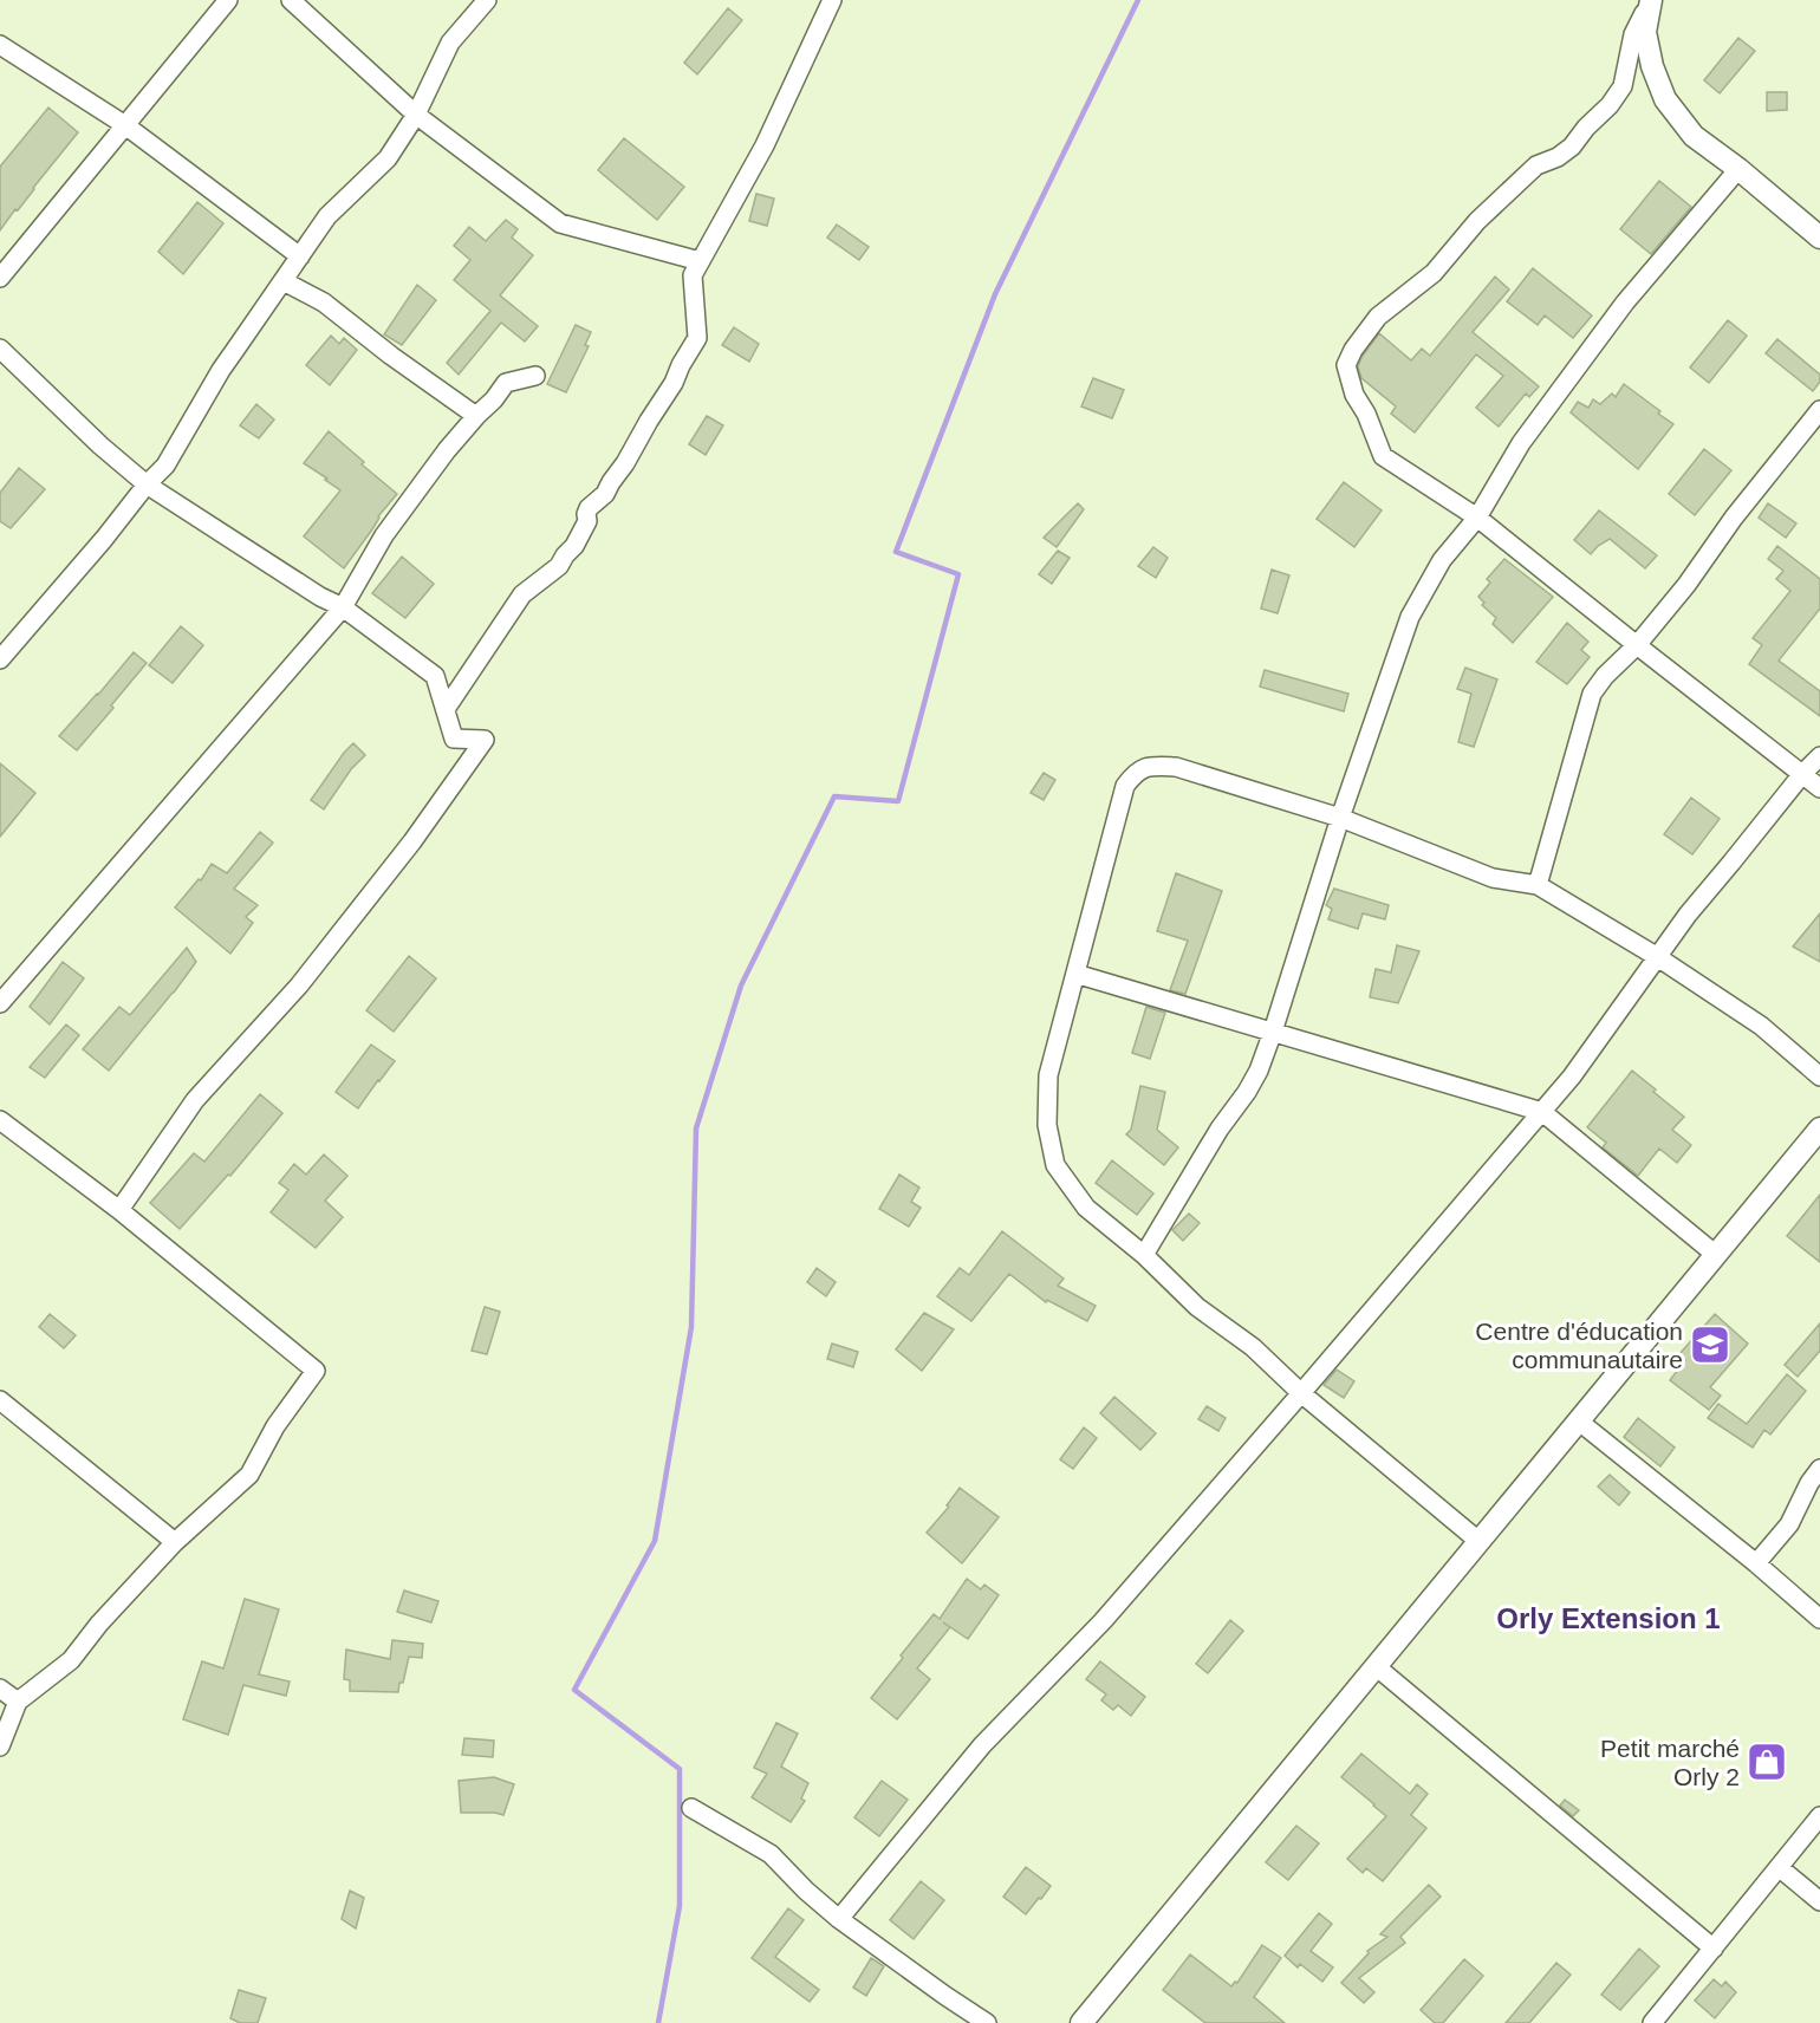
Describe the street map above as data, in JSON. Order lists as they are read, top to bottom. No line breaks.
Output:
{"districts":["Orly Extension 1"],"places":{"school or university":["Centre d'éducation communautaire"],"shop":["Petit marché Orly 2"]}}
